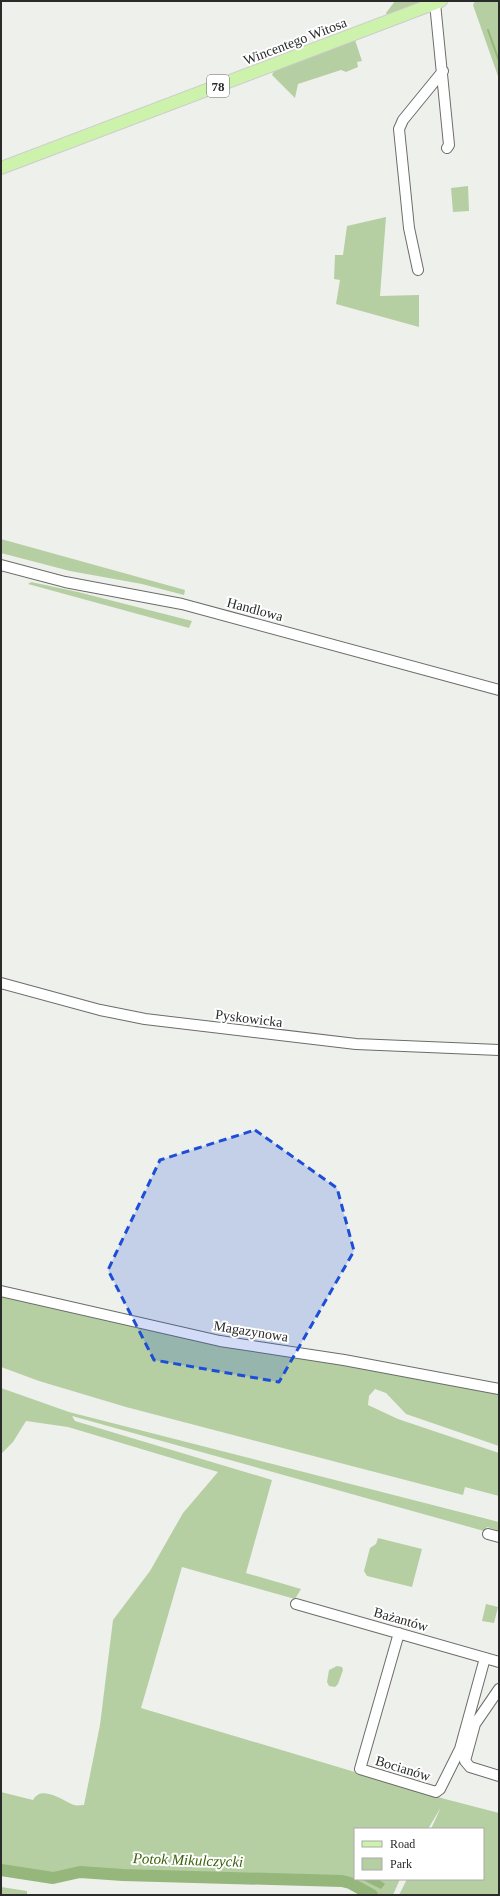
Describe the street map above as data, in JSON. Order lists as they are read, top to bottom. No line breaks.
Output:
{"streets":{"main road":["Wincentego Witosa","78"],"street":["Handlowa","Pyskowicka","Magazynowa","Bażantów","Bocianów"]},"crossings":[["Bażantów","Bocianów"]],"water":["Potok Mikulczycki"],"legend":["Road","Park"]}
